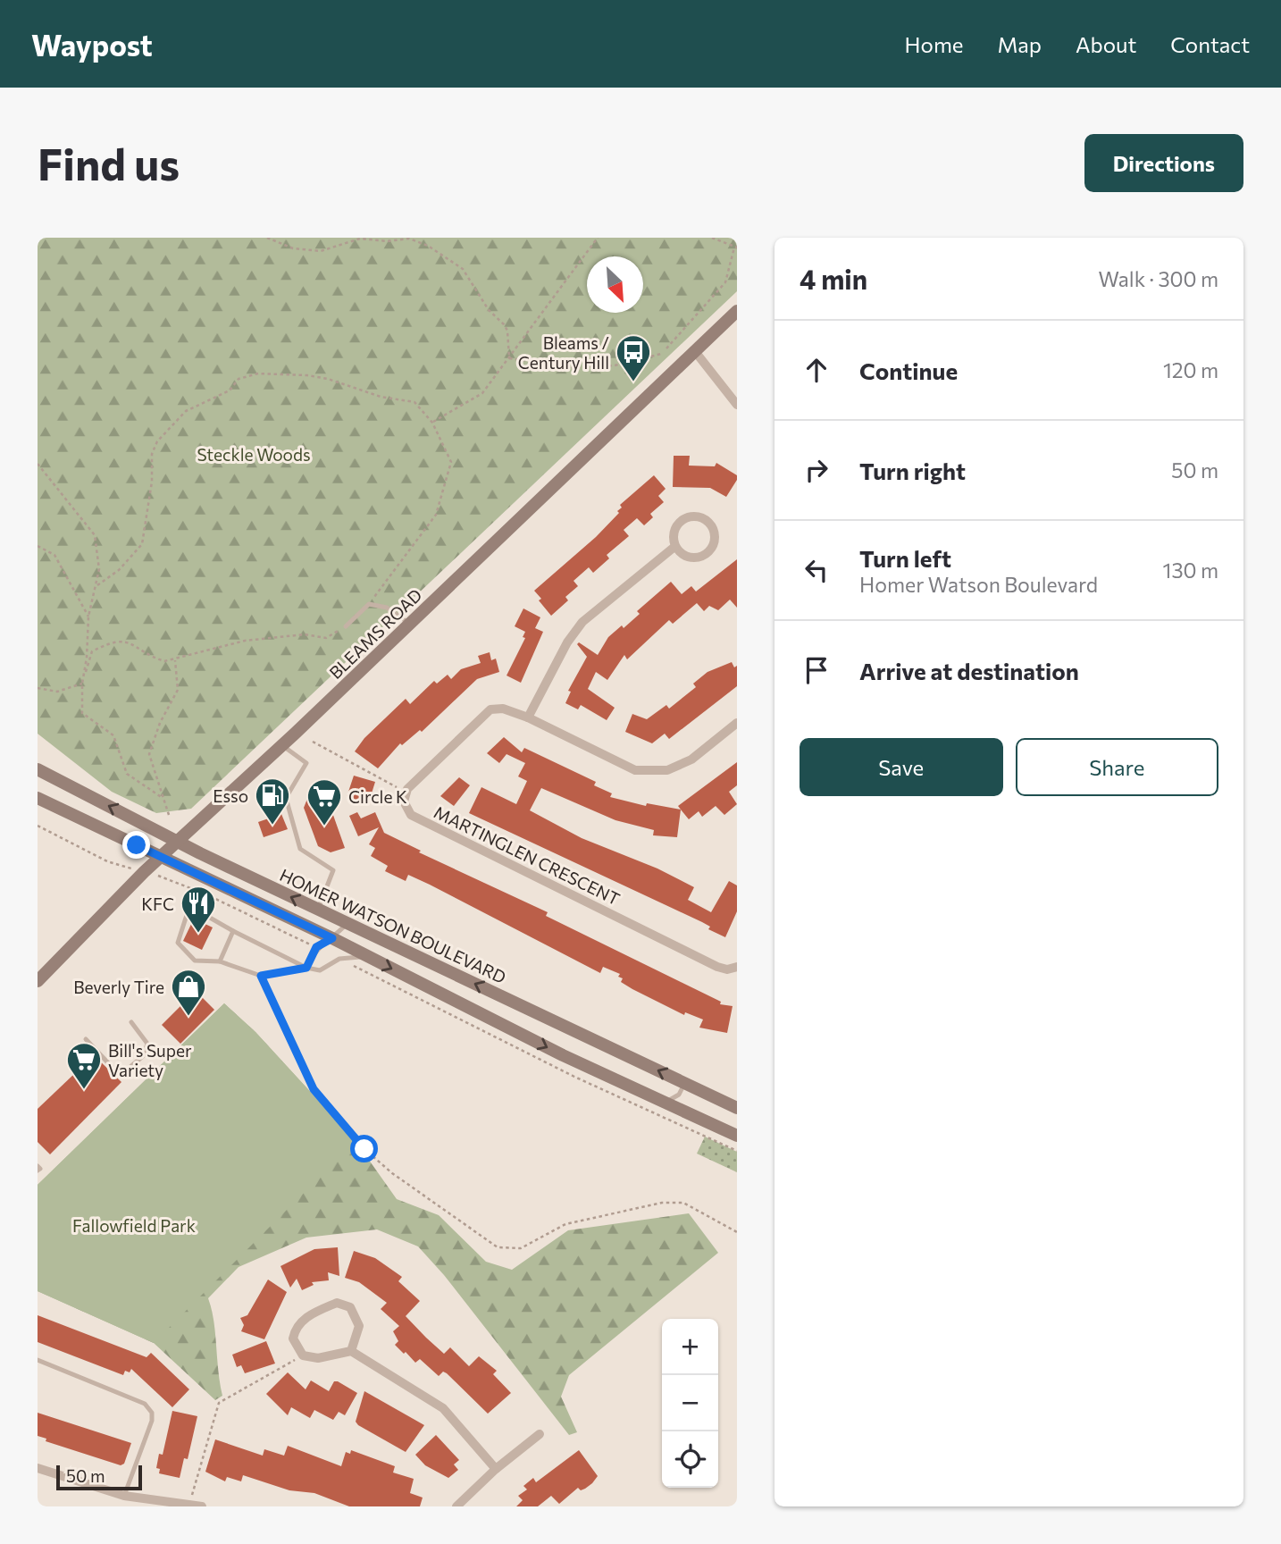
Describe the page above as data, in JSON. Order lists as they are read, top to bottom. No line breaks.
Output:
{"streets":{"main road":["BLEAMS ROAD","HOMER WATSON BOULEVARD"],"street":["MARTINGLEN CRESCENT"]},"crossings":[["BLEAMS ROAD","HOMER WATSON BOULEVARD"]],"parks":["Steckle Woods","Fallowfield Park"],"places":{"bus stop":["Bleams / Century Hill"],"fuel station":["Esso"],"supermarket":["Circle K","Bill's Super Variety"],"restaurant":["KFC"],"shop":["Beverly Tire"]},"scale_bar":"50 m","north":"bottom right","page":{"header":"Waypost","nav":["Home","Map","About","Contact"],"buttons":["Directions",["Save","Share"]],"title":"Find us","heading":["4 min","Walk · 300 m"],"list":[["Continue","120 m"],["Turn right","50 m"],["Turn left","Homer Watson Boulevard","130 m"],"Arrive at destination"],"map_buttons":["+","−"],"scale":"50 m"}}
